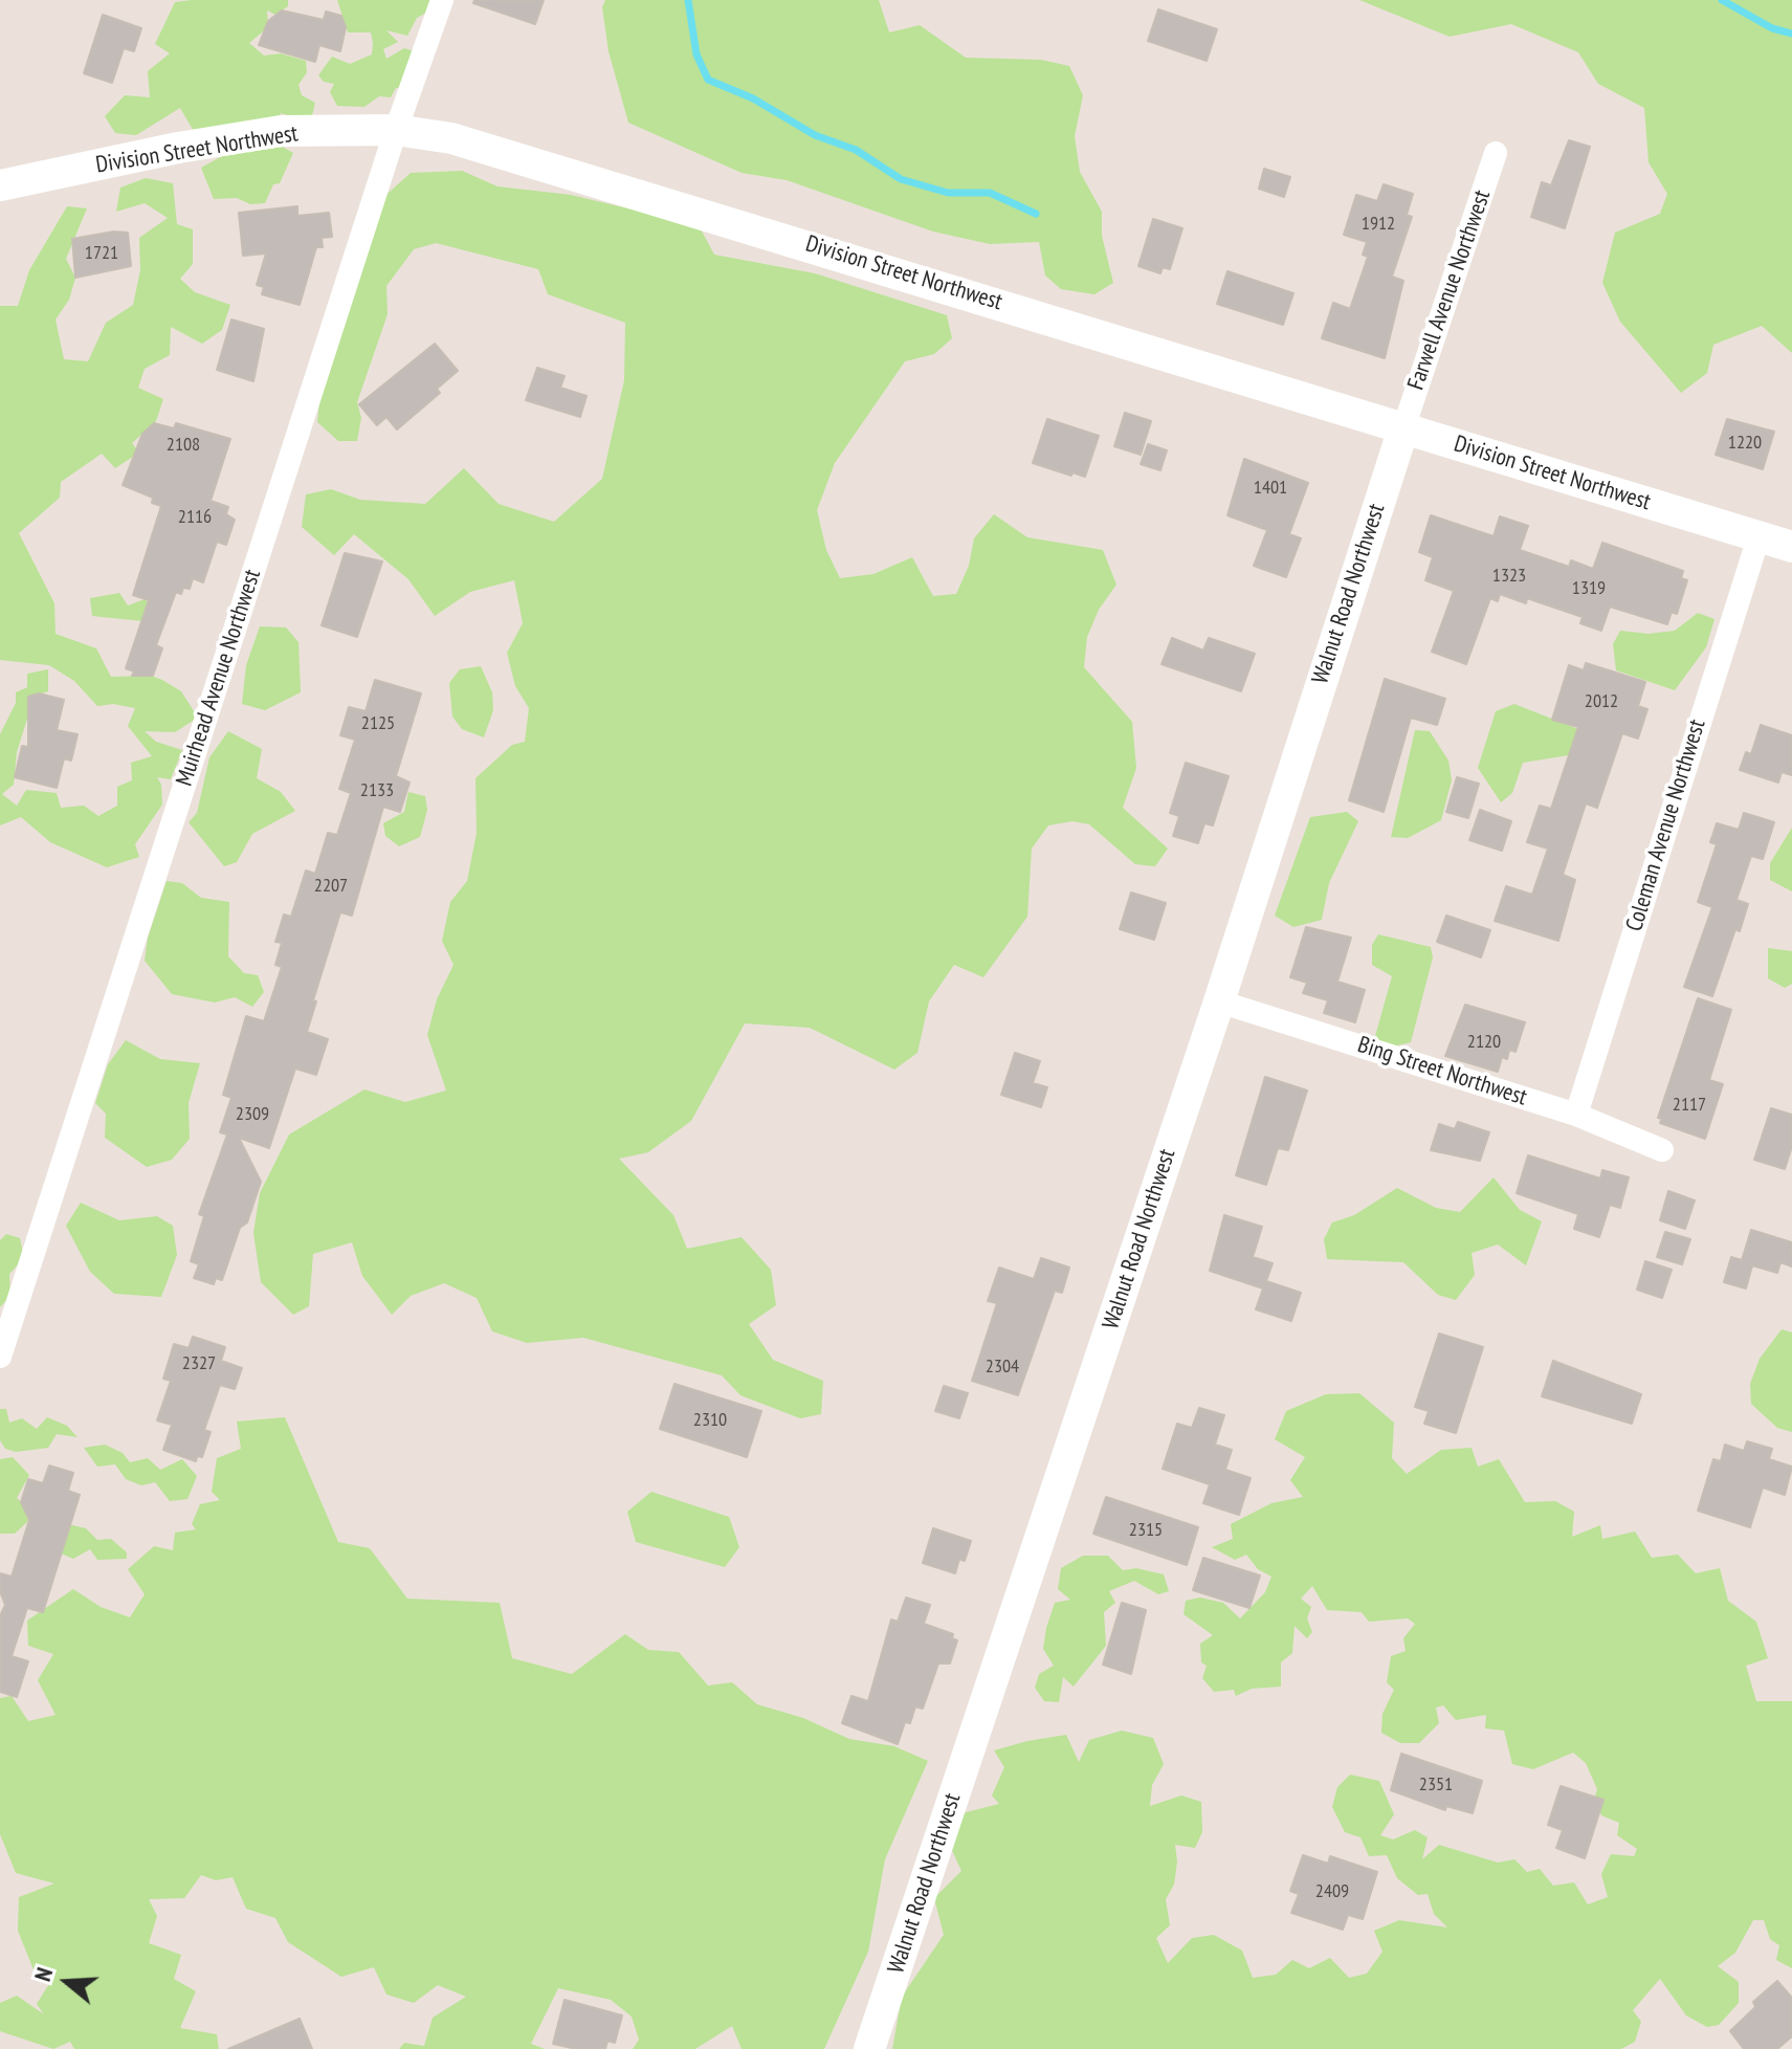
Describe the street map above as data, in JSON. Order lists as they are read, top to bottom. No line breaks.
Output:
{"streets":{"street":["Division Street Northwest","Farwell Avenue Northwest","Walnut Road Northwest","Muirhead Avenue Northwest","Coleman Avenue Northwest","Bing Street Northwest"]},"crossings":[["Division Street Northwest","Farwell Avenue Northwest"],["Division Street Northwest","Walnut Road Northwest"],["Division Street Northwest","Muirhead Avenue Northwest"],["Division Street Northwest","Coleman Avenue Northwest"],["Farwell Avenue Northwest","Walnut Road Northwest"],["Walnut Road Northwest","Bing Street Northwest"],["Coleman Avenue Northwest","Bing Street Northwest"]],"house_numbers":["1912","1721","1220","2108","1401","2116","1323","1319","2012","2125","2133","2207","2120","2117","2309","2327","2304","2310","2315","2351","2409"],"north":"left"}
